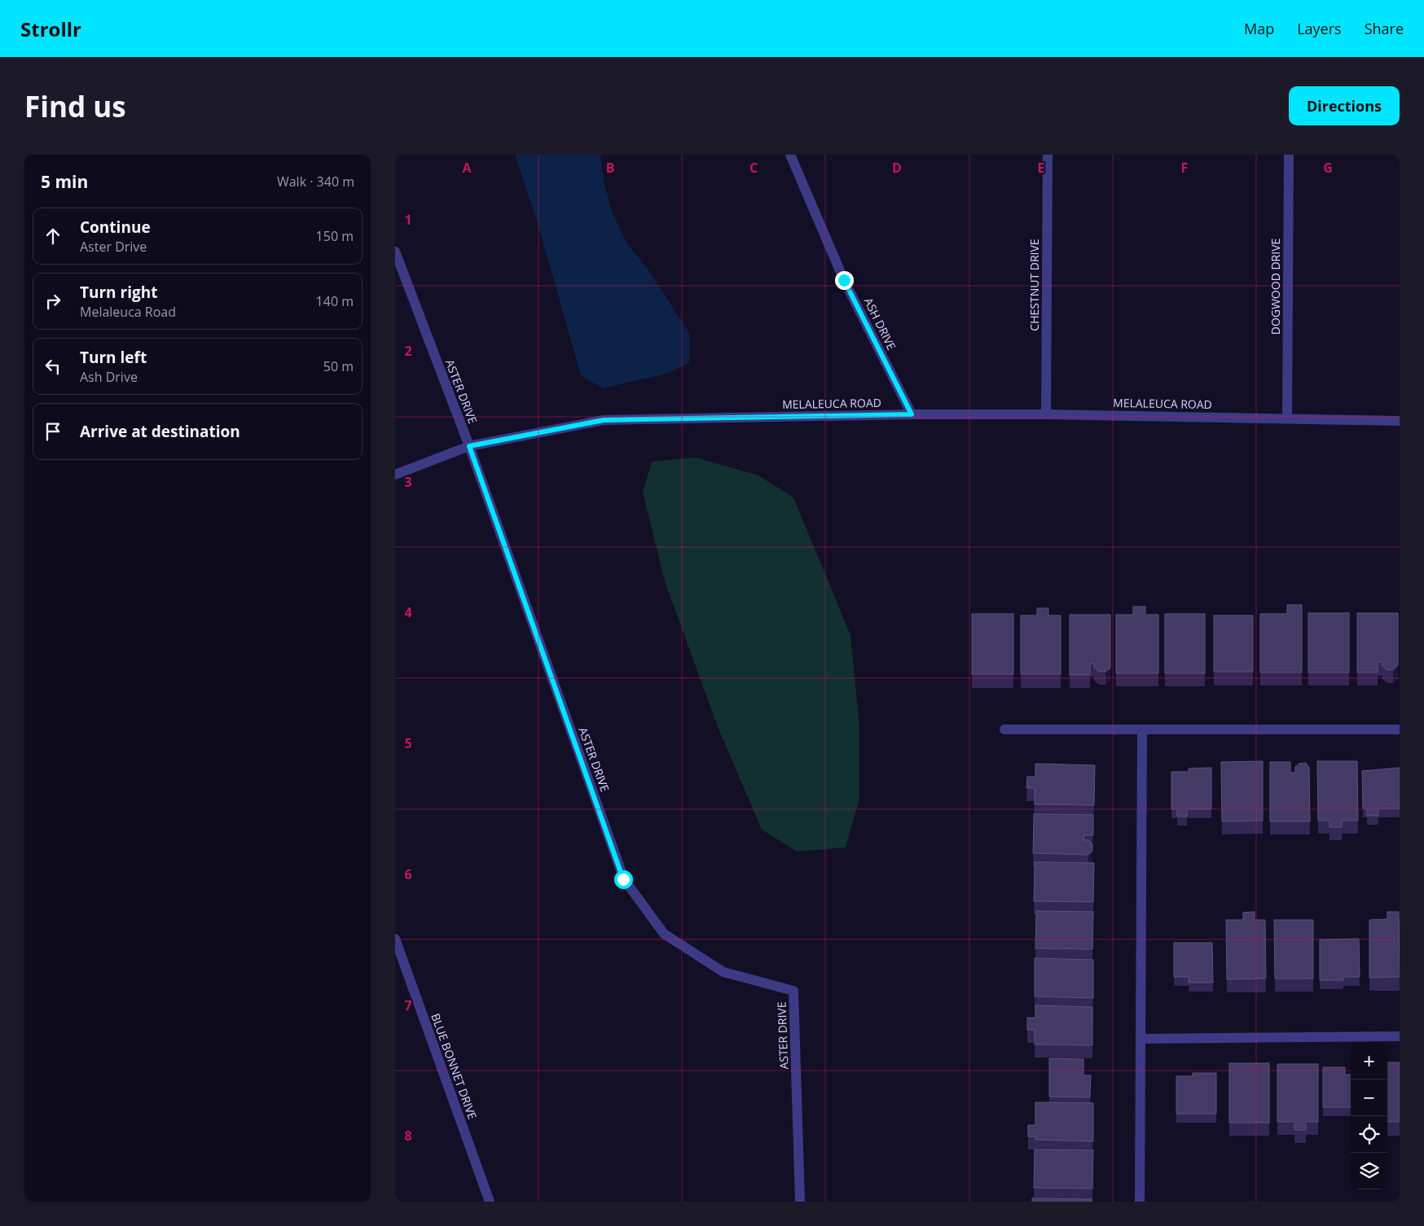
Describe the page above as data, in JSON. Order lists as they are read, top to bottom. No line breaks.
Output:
{"streets":{"street":["CHESTNUT DRIVE","DOGWOOD DRIVE","ASH DRIVE","ASTER DRIVE","MELALEUCA ROAD","BLUE BONNET DRIVE"]},"crossings":[["CHESTNUT DRIVE","MELALEUCA ROAD"],["DOGWOOD DRIVE","MELALEUCA ROAD"],["ASH DRIVE","MELALEUCA ROAD"],["ASTER DRIVE","MELALEUCA ROAD"]],"page":{"header":"Strollr","nav":["Map","Layers","Share"],"buttons":"Directions","title":"Find us","heading":["5 min","Walk · 340 m"],"list":[["Continue","Aster Drive","150 m"],["Turn right","Melaleuca Road","140 m"],["Turn left","Ash Drive","50 m"],"Arrive at destination"],"map_buttons":["+","−"]},"grid":{"columns":["A","B","C","D","E","F","G"],"rows":["1","2","3","4","5","6","7","8"]}}
